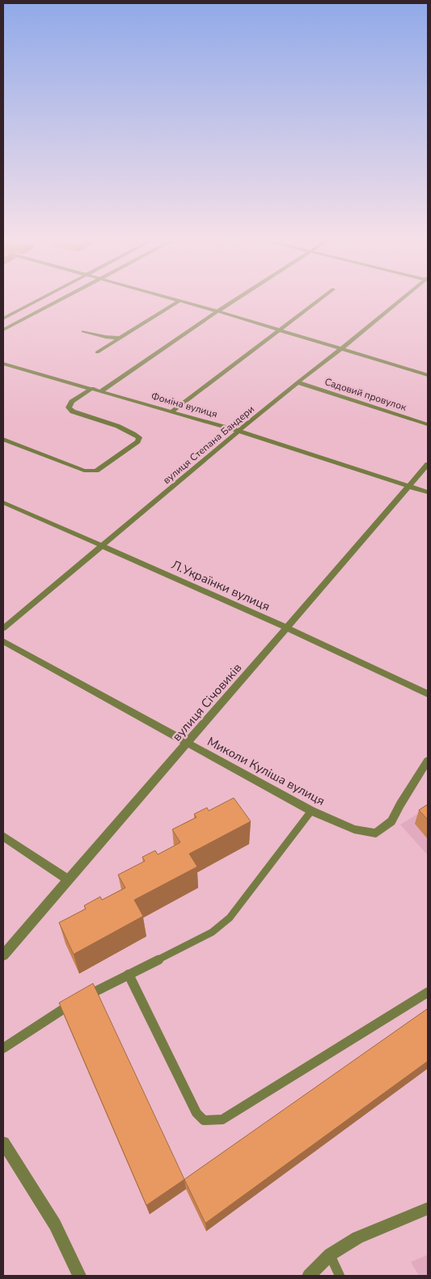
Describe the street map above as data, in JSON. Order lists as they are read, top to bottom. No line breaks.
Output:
{"streets":{"street":["Садовий провулок","Фоміна вулиця","вулиця Степана Бандери","Л.Українки вулиця","вулиця Січовиків","Миколи Куліша вулиця"]},"crossings":[["Садовий провулок","вулиця Степана Бандери"],["Фоміна вулиця","вулиця Степана Бандери"],["Фоміна вулиця","вулиця Січовиків"],["вулиця Степана Бандери","Л.Українки вулиця"],["Л.Українки вулиця","вулиця Січовиків"],["вулиця Січовиків","Миколи Куліша вулиця"]]}
